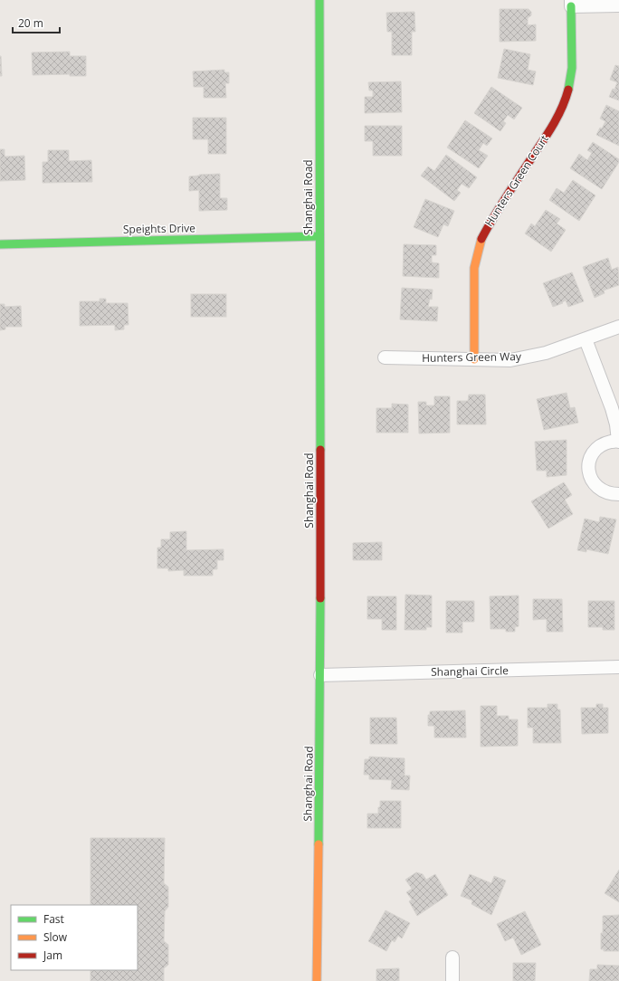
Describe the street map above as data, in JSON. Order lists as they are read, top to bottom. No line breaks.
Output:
{"streets":{"street":["Hunters Green Court","Shanghai Road","Speights Drive","Hunters Green Way","Shanghai Circle"]},"crossings":[["Hunters Green Court","Hunters Green Way"],["Shanghai Road","Speights Drive"],["Shanghai Road","Shanghai Circle"]],"legend":["Fast","Slow","Jam"],"scale_bar":"20 m"}
